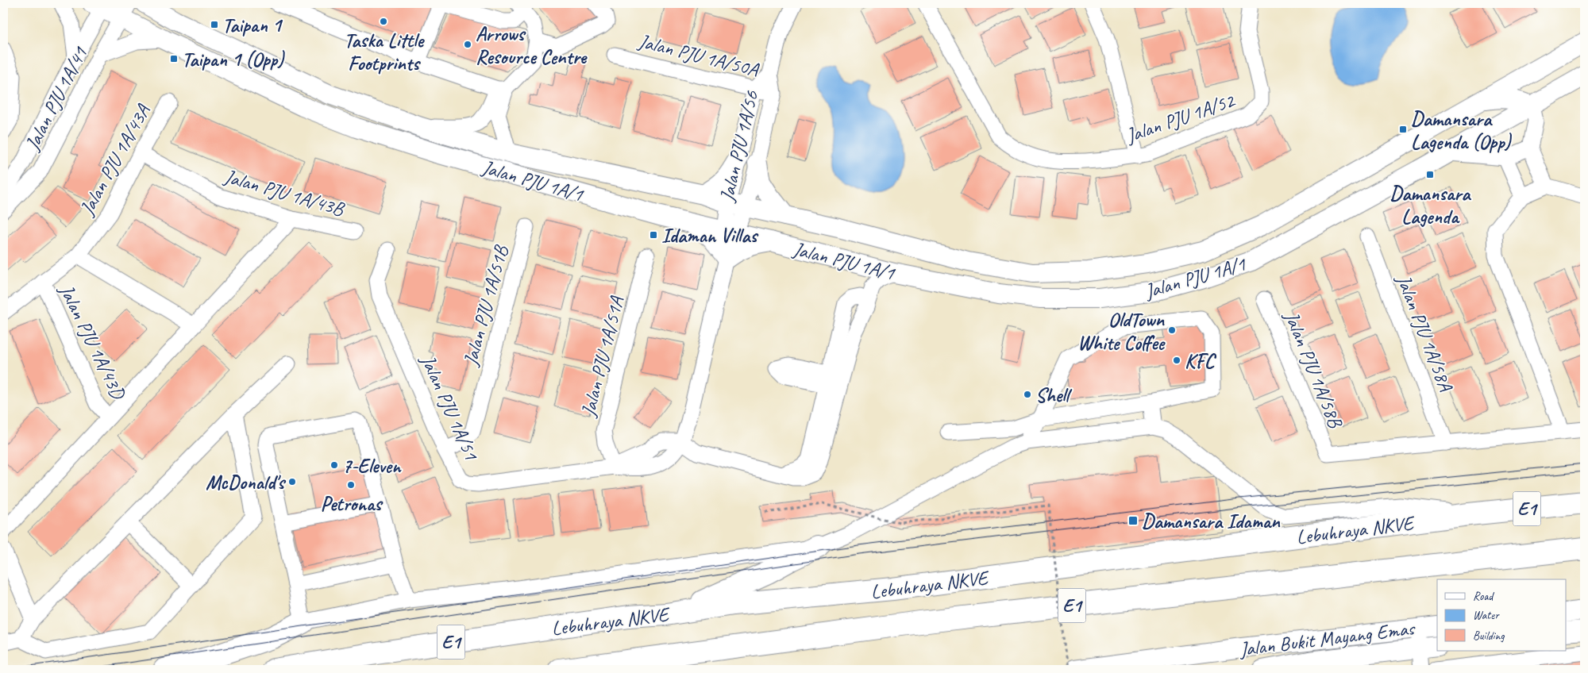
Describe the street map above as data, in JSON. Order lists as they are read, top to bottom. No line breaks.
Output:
{"streets":{"highway":["E1","Lebuhraya NKVE"],"main road":["Jalan PJU 1A/1","Jalan Bukit Mayang Emas"],"street":["Jalan PJU 1A/50A","Jalan PJU 1A/41","Jalan PJU 1A/52","Jalan PJU 1A/56","Jalan PJU 1A/43A","Jalan PJU 1A/43B","Jalan PJU 1A/51B","Jalan PJU 1A/58A","Jalan PJU 1A/43D","Jalan PJU 1A/51A","Jalan PJU 1A/58B","Jalan PJU 1A/51"]},"crossings":[["Jalan PJU 1A/50A","Jalan PJU 1A/56"],["Jalan PJU 1A/41","Jalan PJU 1A/1"],["Jalan PJU 1A/56","Jalan PJU 1A/1"],["Jalan PJU 1A/56","Jalan PJU 1A/51"],["Jalan PJU 1A/43A","Jalan PJU 1A/43B"],["Jalan PJU 1A/43A","Jalan PJU 1A/43D"],["Jalan PJU 1A/51B","Jalan PJU 1A/51"],["Jalan PJU 1A/58A","Jalan PJU 1A/58B"],["Jalan PJU 1A/51A","Jalan PJU 1A/51"]],"places":{"other":["Taska Little Footprints","Arrows Resource Centre","OldTown White Coffee","KFC","Shell","7-Eleven","McDonald's","Petronas"],"transit":["Taipan 1","Taipan 1 (Opp)","Damansara Lagenda (Opp)","Damansara Lagenda","Idaman Villas","Damansara Idaman"]},"legend":["Road","Water","Building"]}
